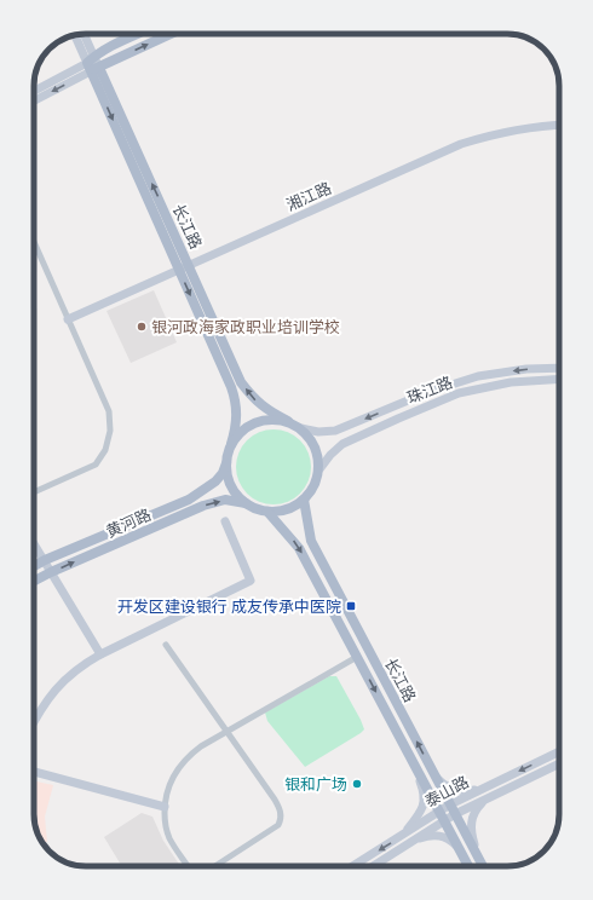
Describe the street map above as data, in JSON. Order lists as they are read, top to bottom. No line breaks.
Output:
{"streets":{"main road":["湘江路","长江路","珠江路","黄河路","泰山路"]},"crossings":[["湘江路","长江路"],["长江路","珠江路"],["长江路","黄河路"],["长江路","泰山路"],["珠江路","黄河路"]],"places":{"other":["银河政海家政职业培训学校","银和广场"],"transit":["开发区建设银行 成友传承中医院"]}}
